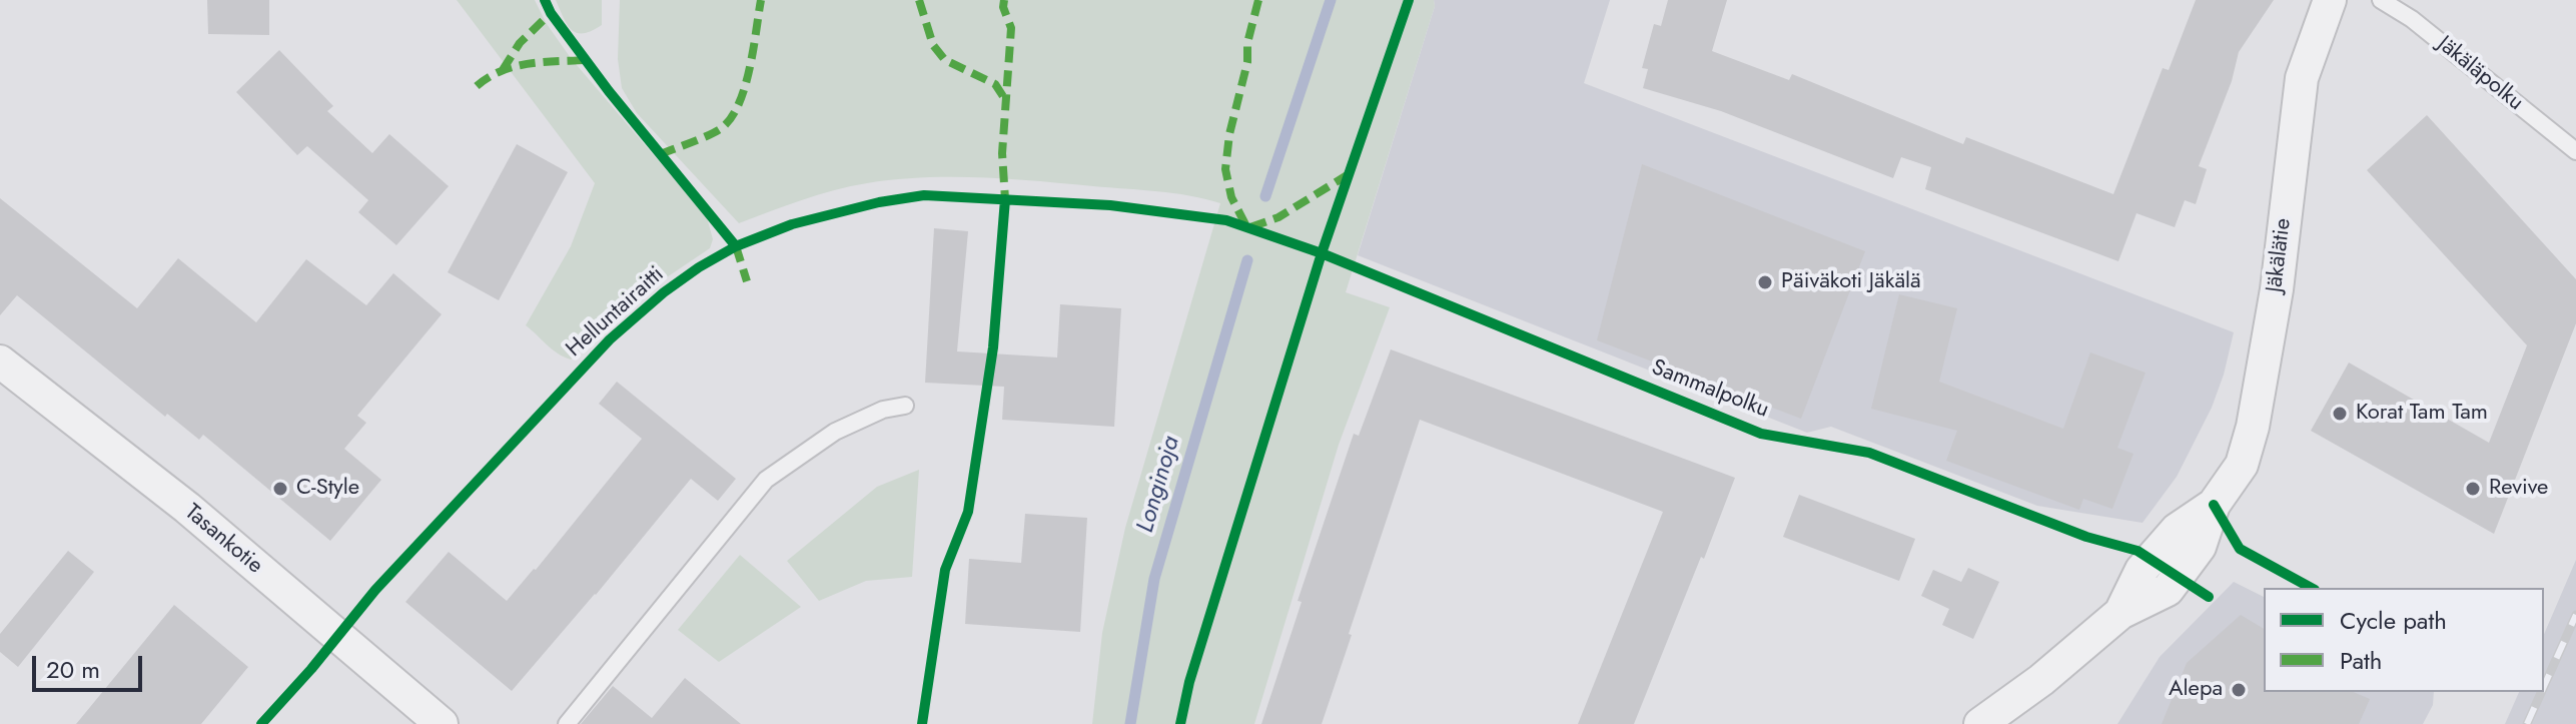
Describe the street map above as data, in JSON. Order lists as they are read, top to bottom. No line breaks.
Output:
{"streets":{"street":["Jäkälätie","Tasankotie"],"lane":["Jäkäläpolku"],"cycle path":["Helluntairaitti"]},"water":["Longinoja"],"places":["Päiväkoti Jäkälä","Korat Tam Tam","C-Style","Revive","Alepa"],"legend":["Cycle path","Path"],"scale_bar":"20 m"}
